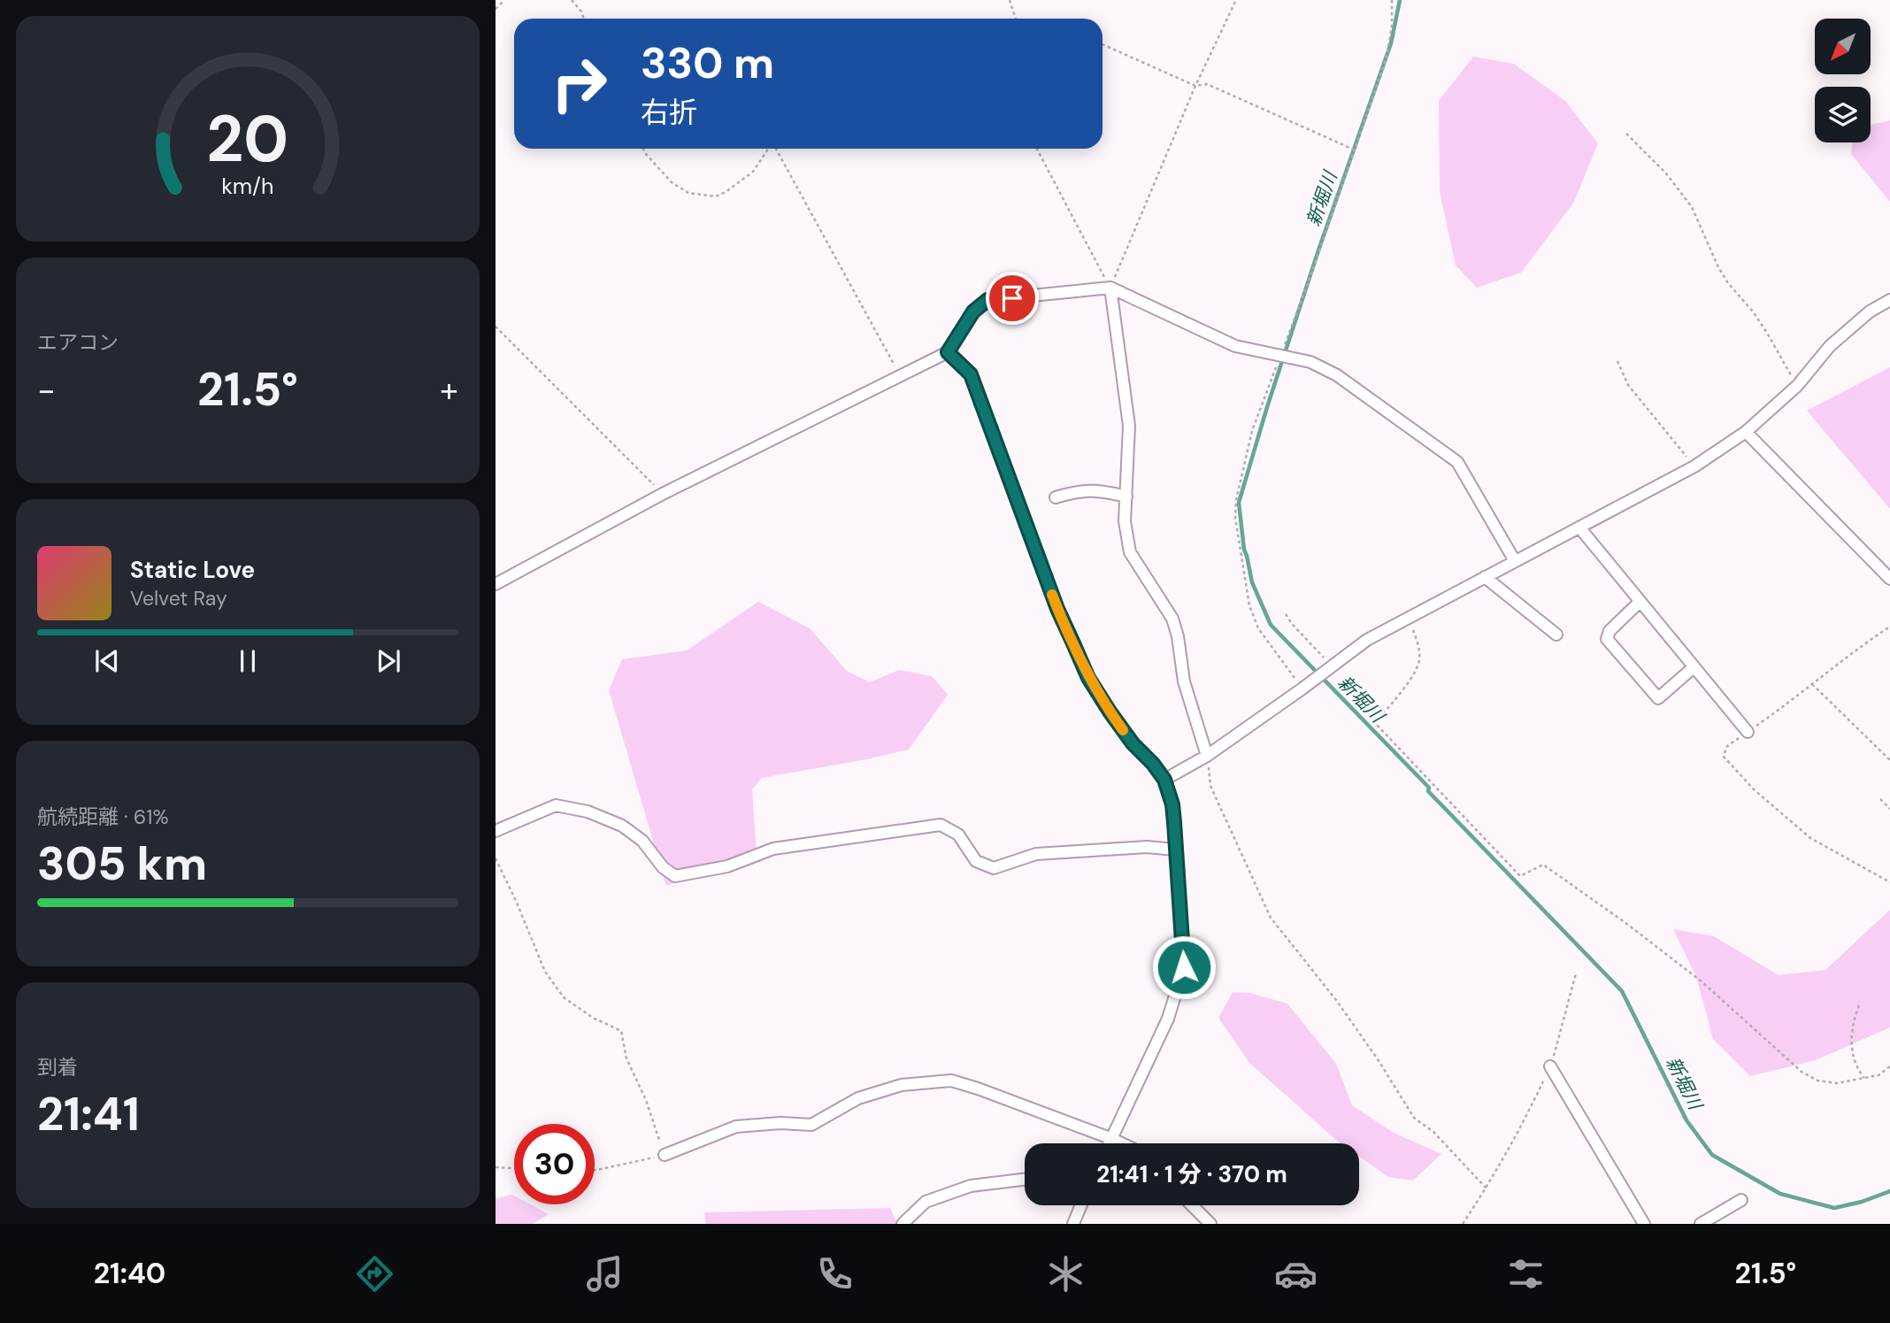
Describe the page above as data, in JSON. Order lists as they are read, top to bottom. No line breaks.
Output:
{"water":["新堀川"],"north":"bottom left","page":{"turn":["330 m","右折"],"tile":["エアコン",["航続距離 · 61%","305 km"],["到着","21:41"]],"heat":["−","21.5°","+"],"song":["Static Love","Velvet Ray"],"limit":"30","trip":"21:41 · 1 分 · 370 m","tabs":["21:40","21.5°"],"gauge":["20","km/h"]}}
